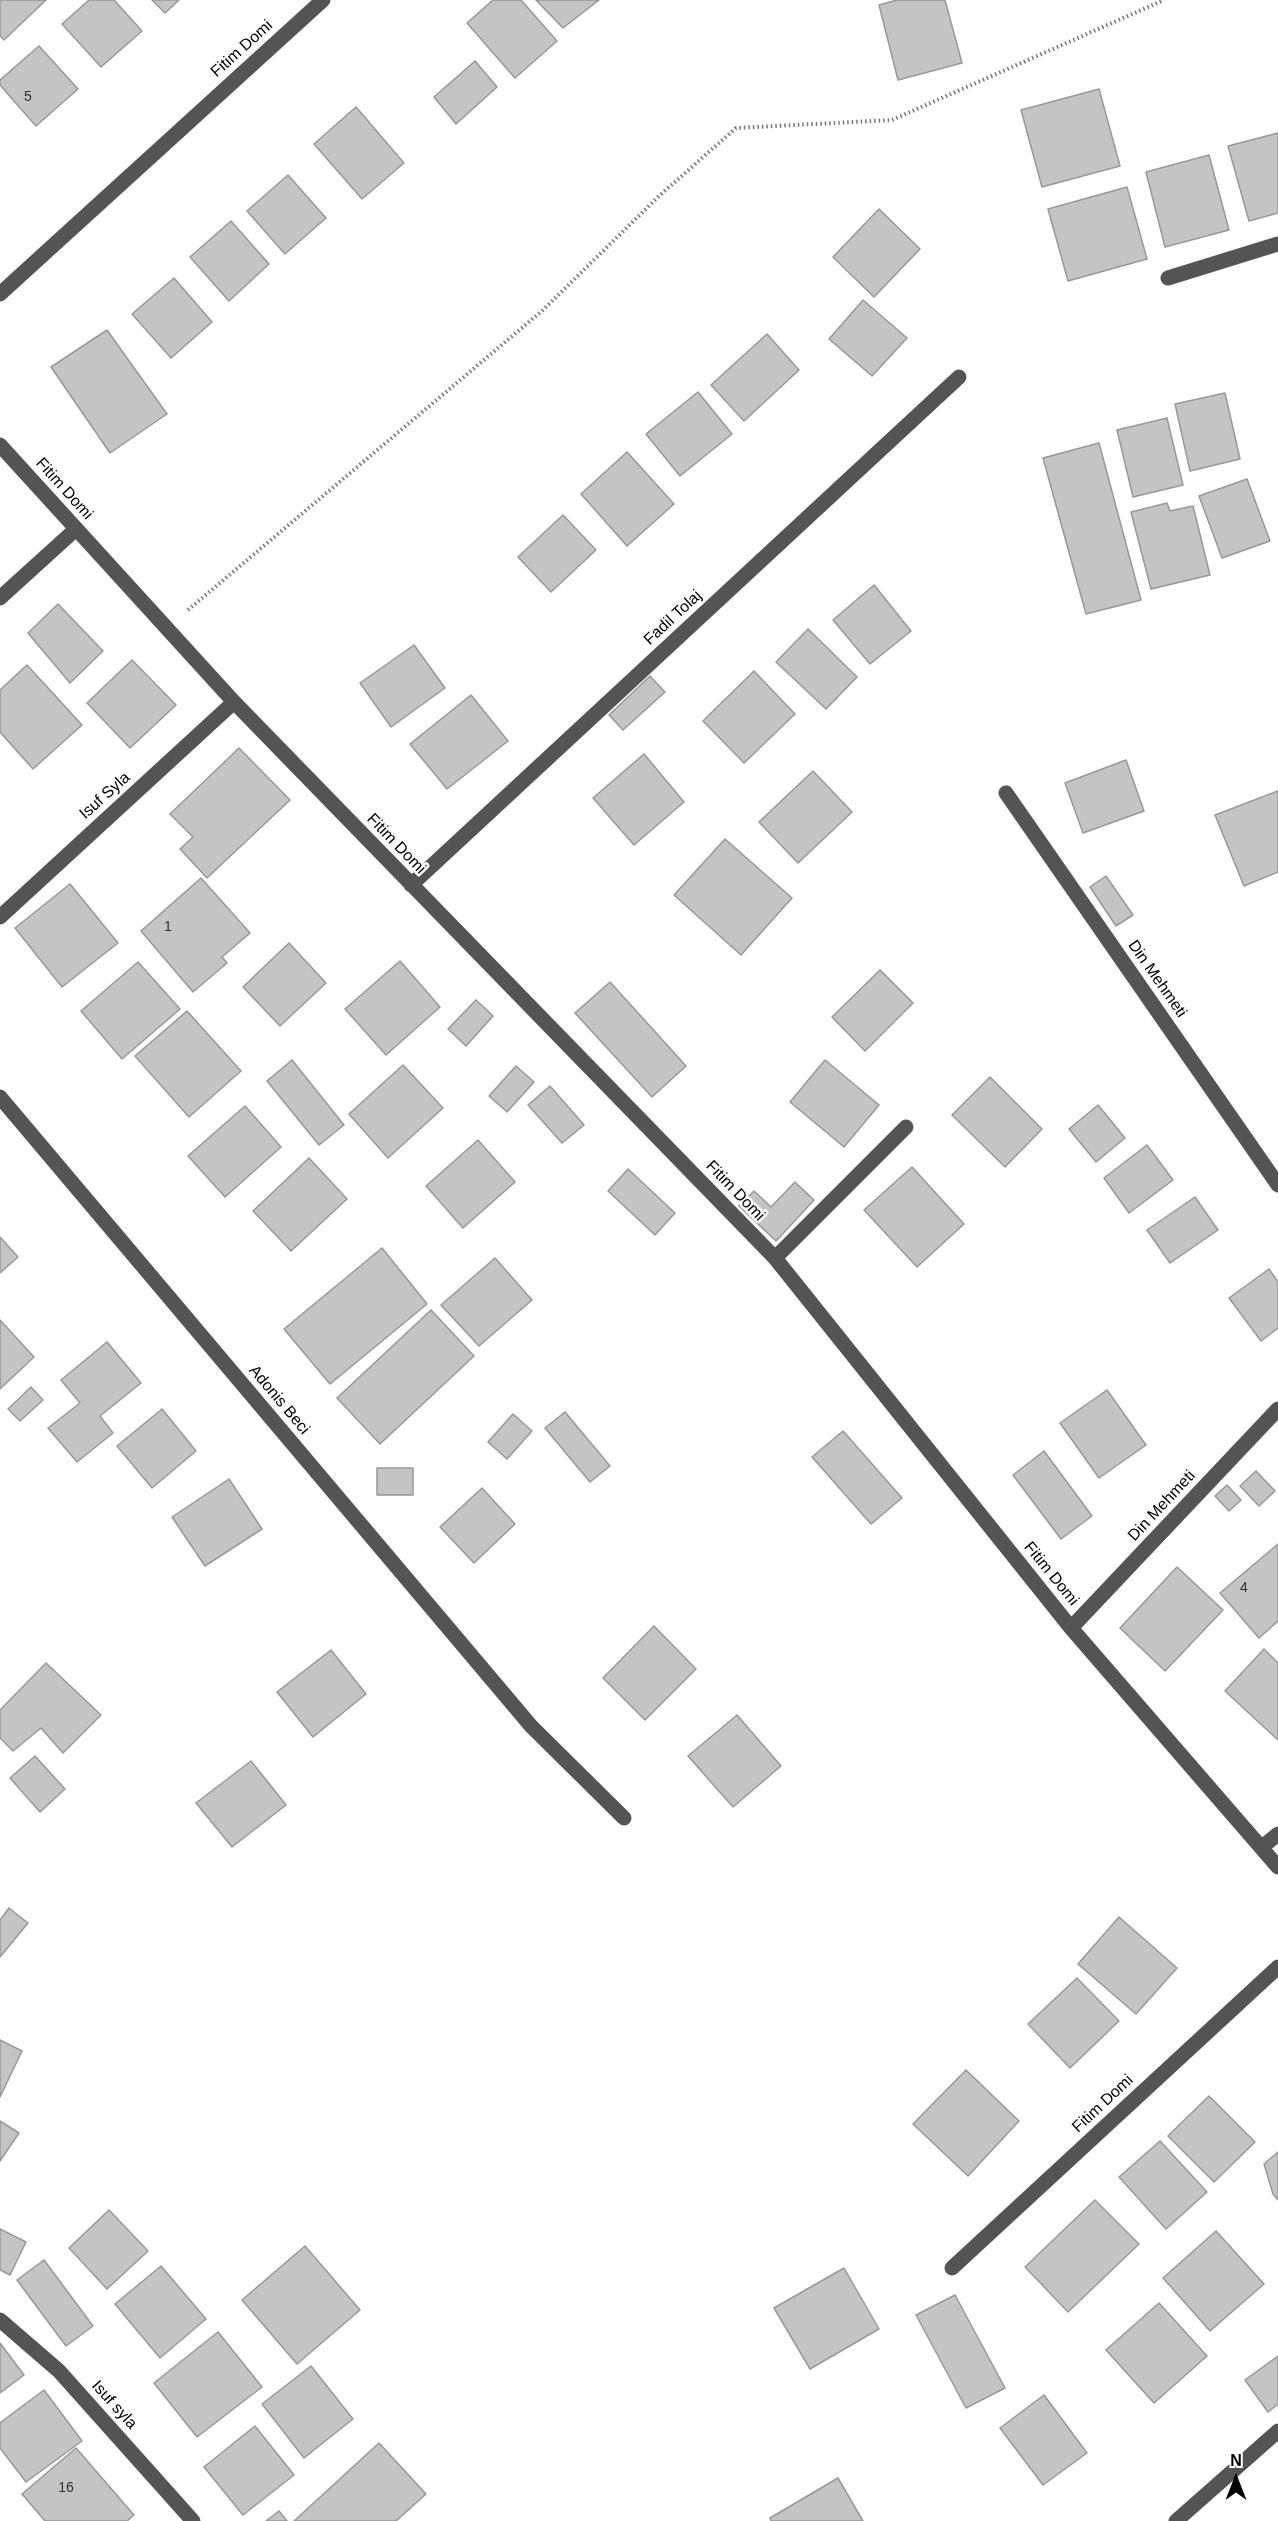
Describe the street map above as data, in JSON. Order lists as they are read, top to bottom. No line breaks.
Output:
{"streets":{"street":["Fitim Domi","Fadil Tolaj","Isuf Syla","Din Mehmeti","Adonis Beci","Isuf syla"]},"crossings":[["Fitim Domi","Fadil Tolaj"],["Fitim Domi","Isuf Syla"],["Fitim Domi","Din Mehmeti"]],"house_numbers":["5","1","4","16"],"north":"top"}
